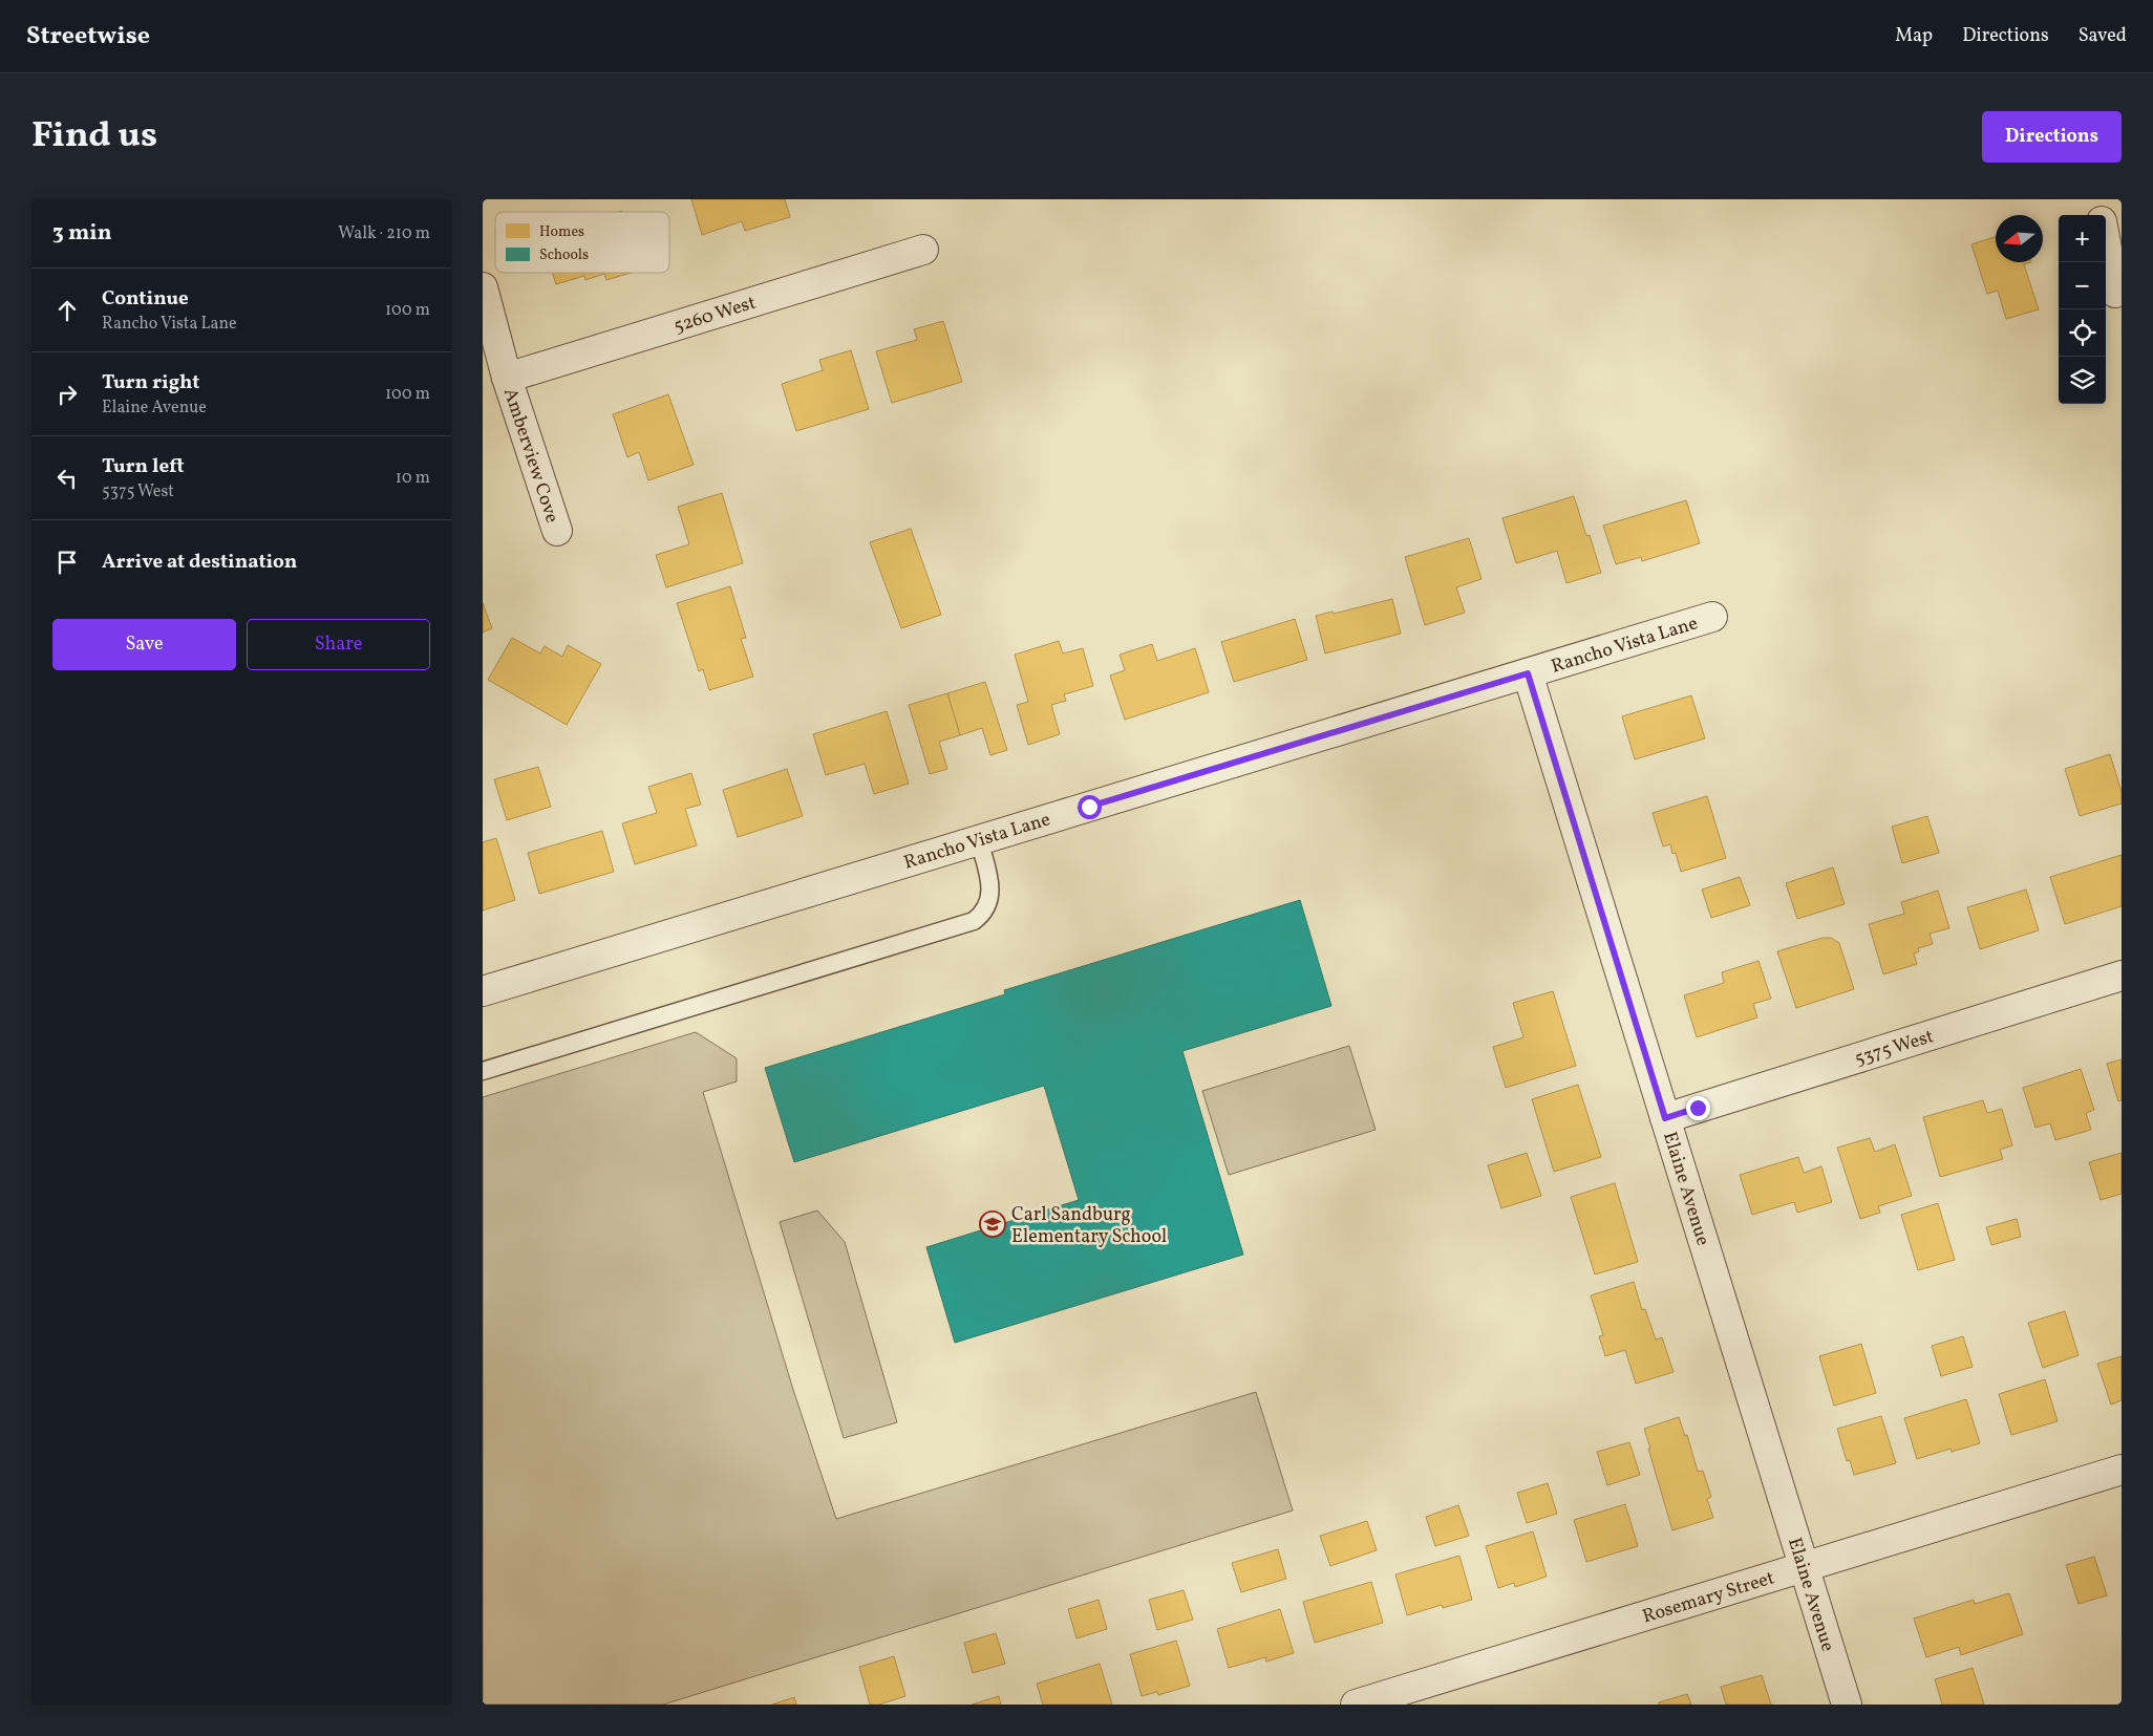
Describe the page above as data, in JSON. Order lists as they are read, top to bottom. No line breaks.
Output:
{"streets":{"street":["5260 West","Amberview Cove","Rancho Vista Lane","5375 West","Elaine Avenue","Rosemary Street"]},"crossings":[["5260 West","Amberview Cove"],["Rancho Vista Lane","Elaine Avenue"],["5375 West","Elaine Avenue"],["Elaine Avenue","Rosemary Street"]],"places":{"school or university":["Carl Sandburg Elementary School"]},"legend":["Homes","Schools"],"north":"left","page":{"header":"Streetwise","nav":["Map","Directions","Saved"],"title":"Find us","buttons":["Directions",["Save","Share"]],"heading":["3 min","Walk · 210 m"],"map_buttons":["+","−"],"list":[["Continue","Rancho Vista Lane","100 m"],["Turn right","Elaine Avenue","100 m"],["Turn left","5375 West","10 m"],"Arrive at destination"]}}
